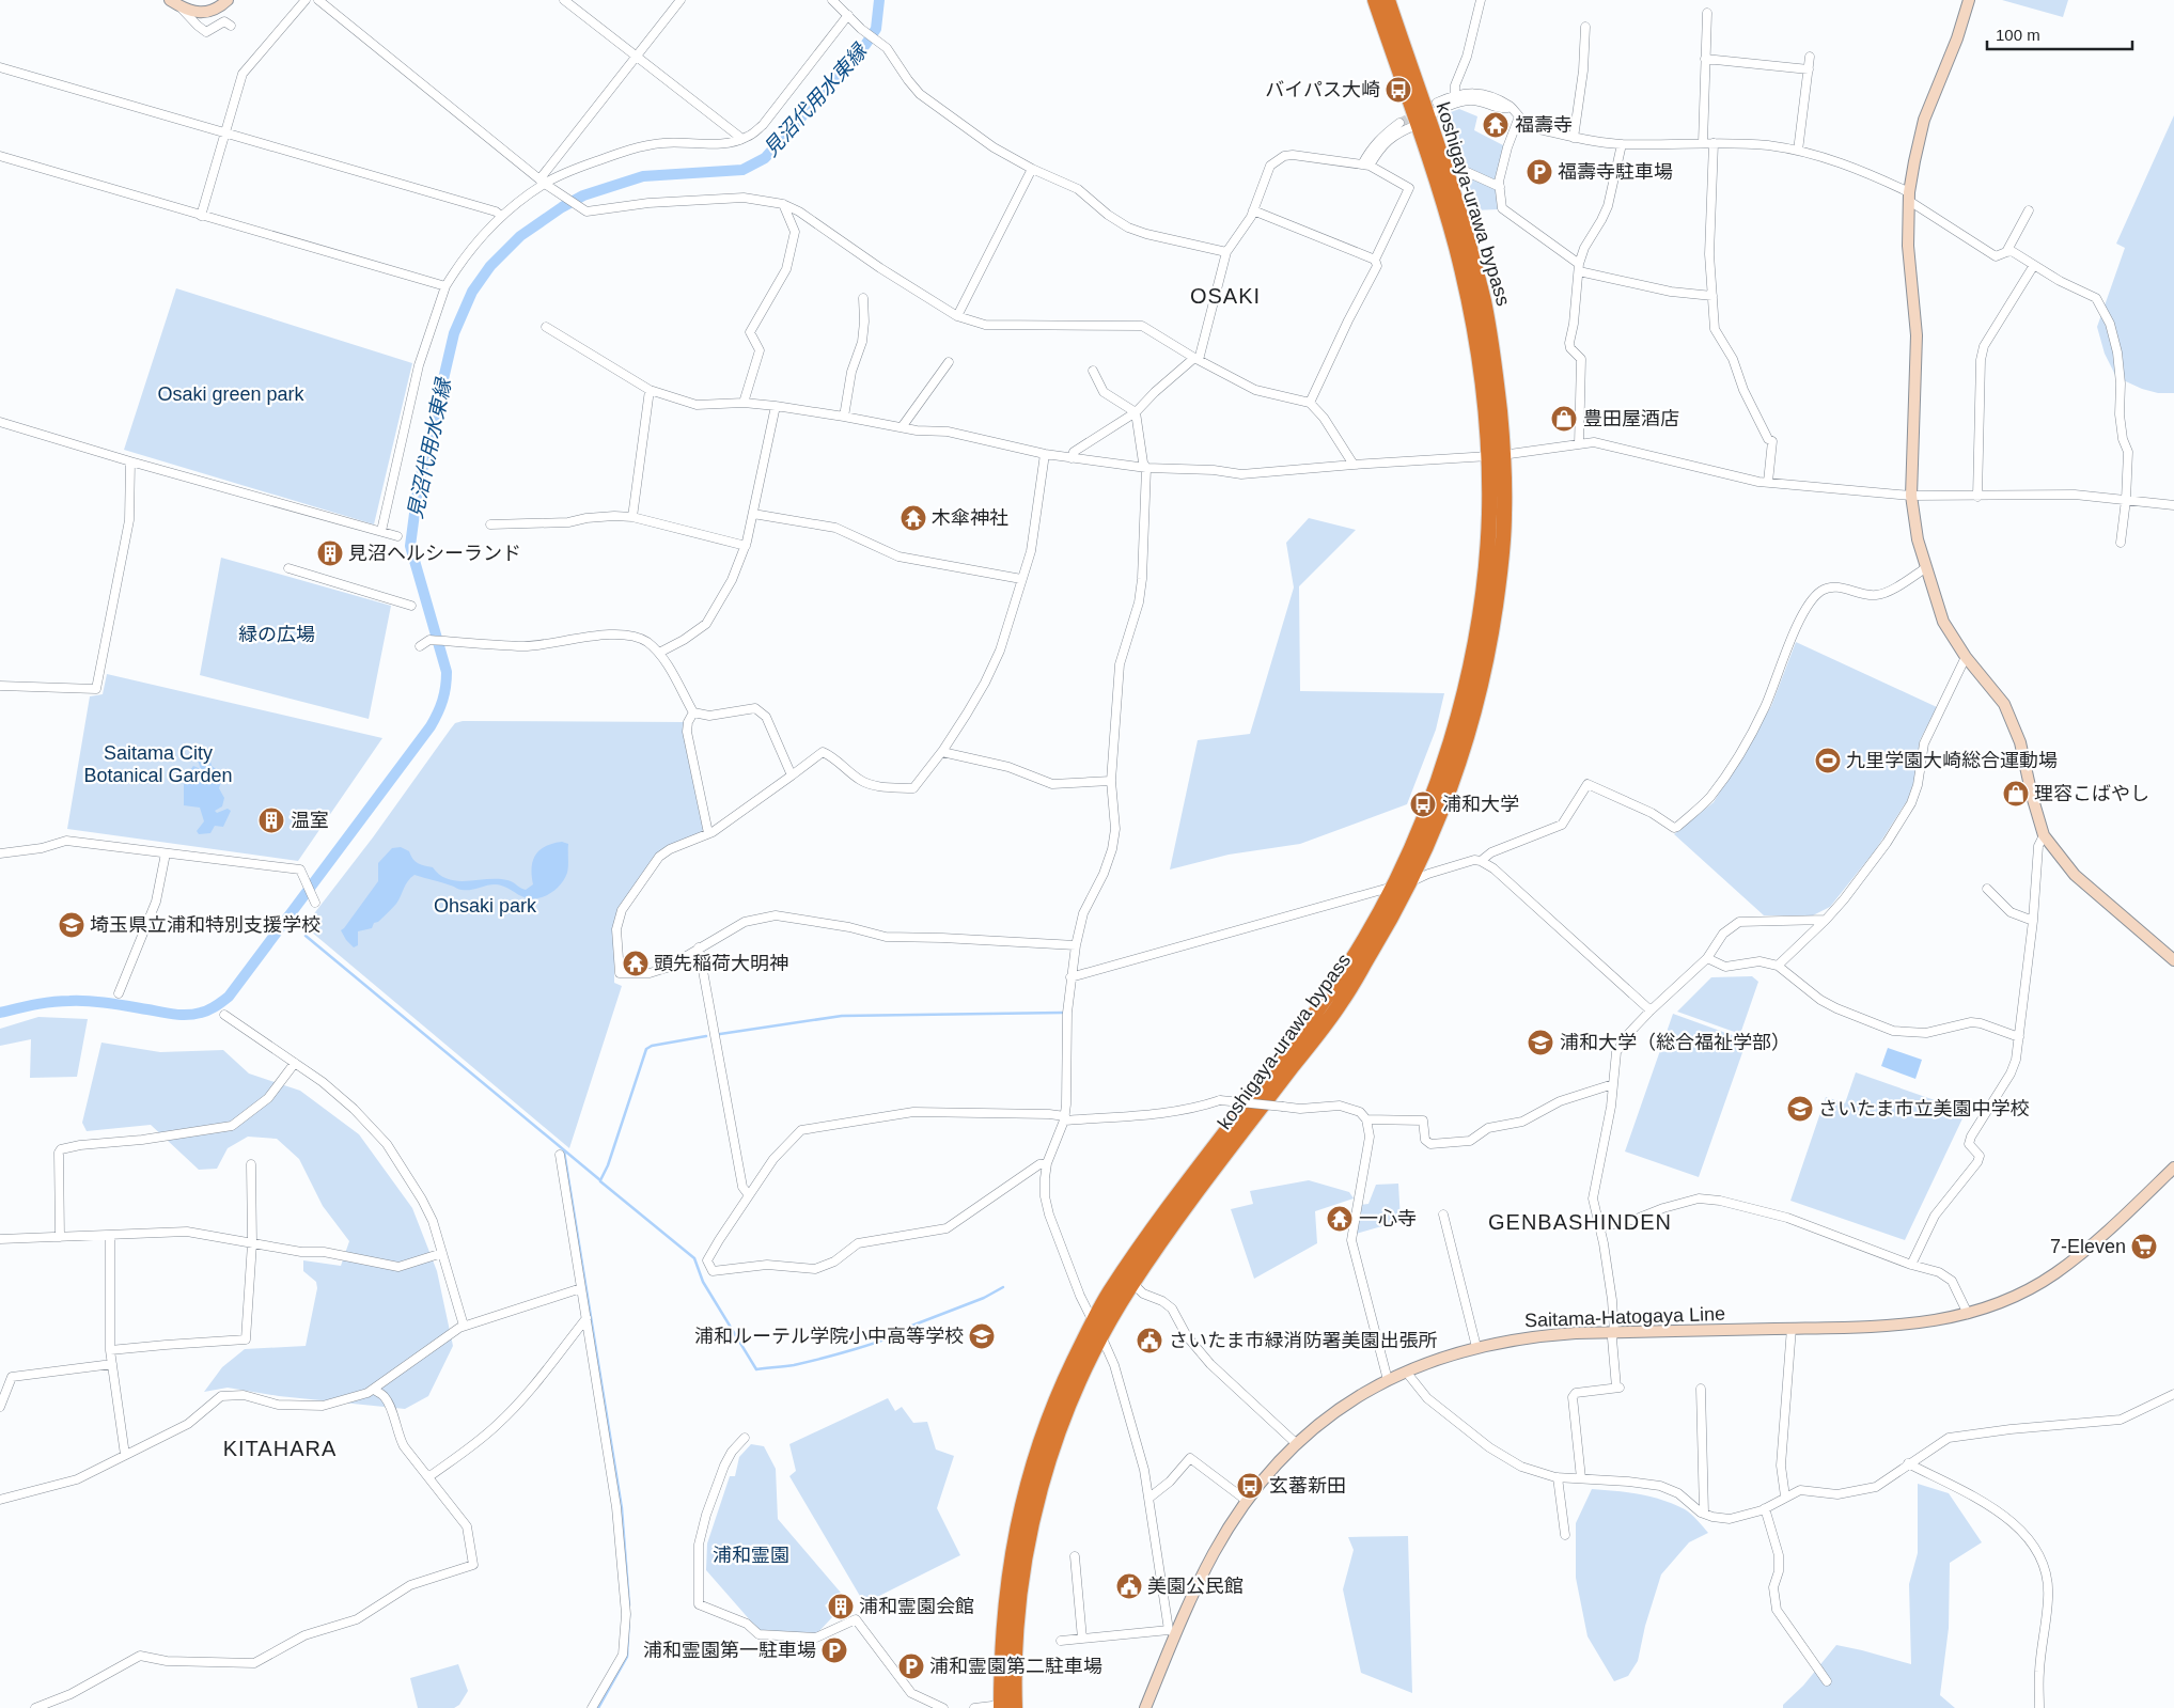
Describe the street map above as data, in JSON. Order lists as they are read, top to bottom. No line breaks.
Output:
{"streets":{"highway":["koshigaya-urawa bypass"],"main road":["Saitama-Hatogaya Line"]},"districts":["OSAKI","GENBASHINDEN","KITAHARA"],"water":["見沼代用水東縁"],"parks":["Osaki green park","緑の広場","Saitama City Botanical Garden","Ohsaki park","浦和霊園"],"places":{"bus stop":["バイパス大崎","浦和大学","玄蕃新田"],"temple":["福壽寺","木傘神社","頭先稲荷大明神","一心寺"],"parking":["福壽寺駐車場","浦和霊園第一駐車場","浦和霊園第二駐車場"],"shop":["豊田屋酒店","理容こばやし"],"building":["見沼ヘルシーランド","温室","浦和霊園会館"],"sports":["九里学園大崎総合運動場"],"school or university":["埼玉県立浦和特別支援学校","浦和大学（総合福祉学部）","さいたま市立美園中学校","浦和ルーテル学院小中高等学校"],"supermarket":["7-Eleven"],"public building":["さいたま市緑消防署美園出張所","美園公民館"]},"scale_bar":"100 m"}
